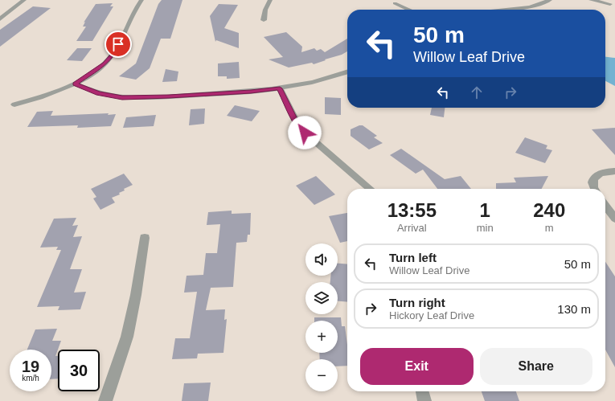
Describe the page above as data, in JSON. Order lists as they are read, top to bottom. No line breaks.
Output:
{"page":{"turn":["50 m","Willow Leaf Drive"],"eta":["13:55","Arrival","1","min","240","m"],"map_buttons":["+","−"],"list":[{"name":"Turn left","note":"Willow Leaf Drive","value":"50 m"},{"name":"Turn right","note":"Hickory Leaf Drive","value":"130 m"}],"buttons":["Exit","Share"],"speed":"19 km/h","limit":"30"}}
